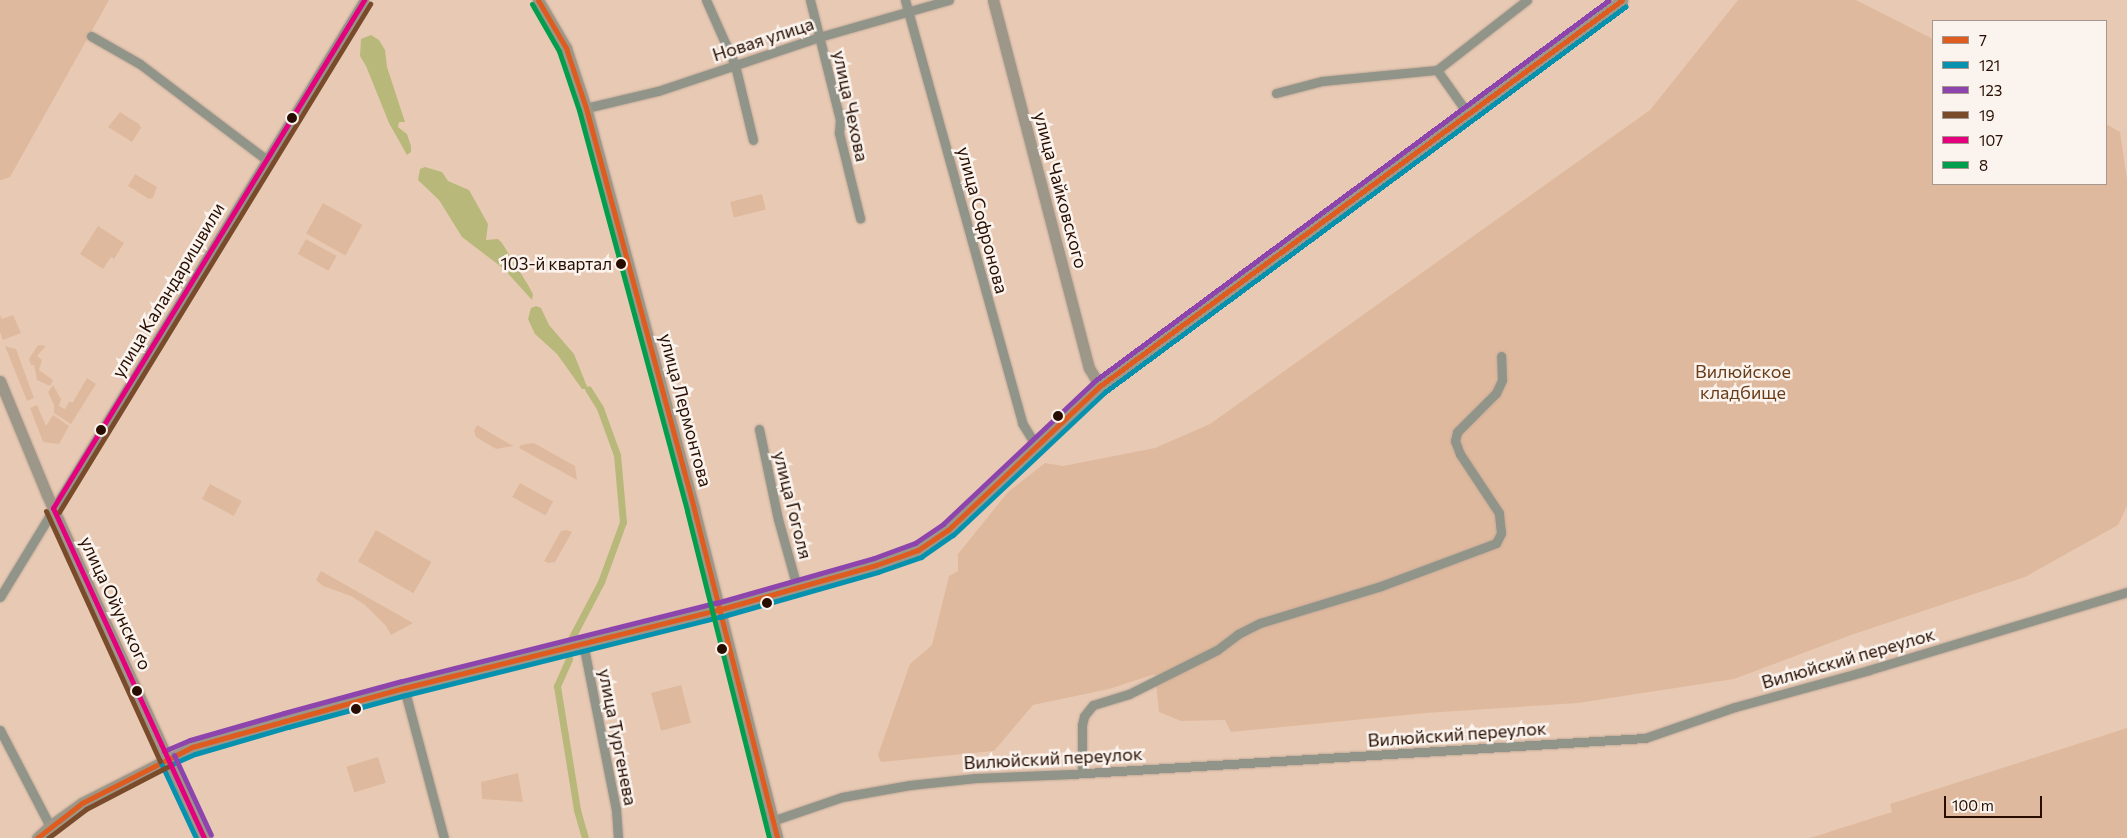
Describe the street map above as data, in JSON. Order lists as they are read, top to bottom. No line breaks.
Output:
{"streets":{"main road":["улица Чайковского","улица Лермонтова","улица Ойунского"],"street":["Новая улица","улица Чехова","улица Софронова","улица Каландаришвили","улица Гоголя","Вилюйский переулок","улица Тургенева"]},"crossings":[["Новая улица","улица Чехова"],["Новая улица","улица Софронова"],["Новая улица","улица Лермонтова"],["улица Каландаришвили","улица Ойунского"],["улица Лермонтова","Вилюйский переулок"]],"parks":["Вилюйское кладбище"],"places":["103-й квартал"],"lines":["transit line 7","transit line 123","transit line 107","transit line 19","transit line 8","transit line 121"],"legend":["7","121","123","19","107","8"],"scale_bar":"100 m"}
